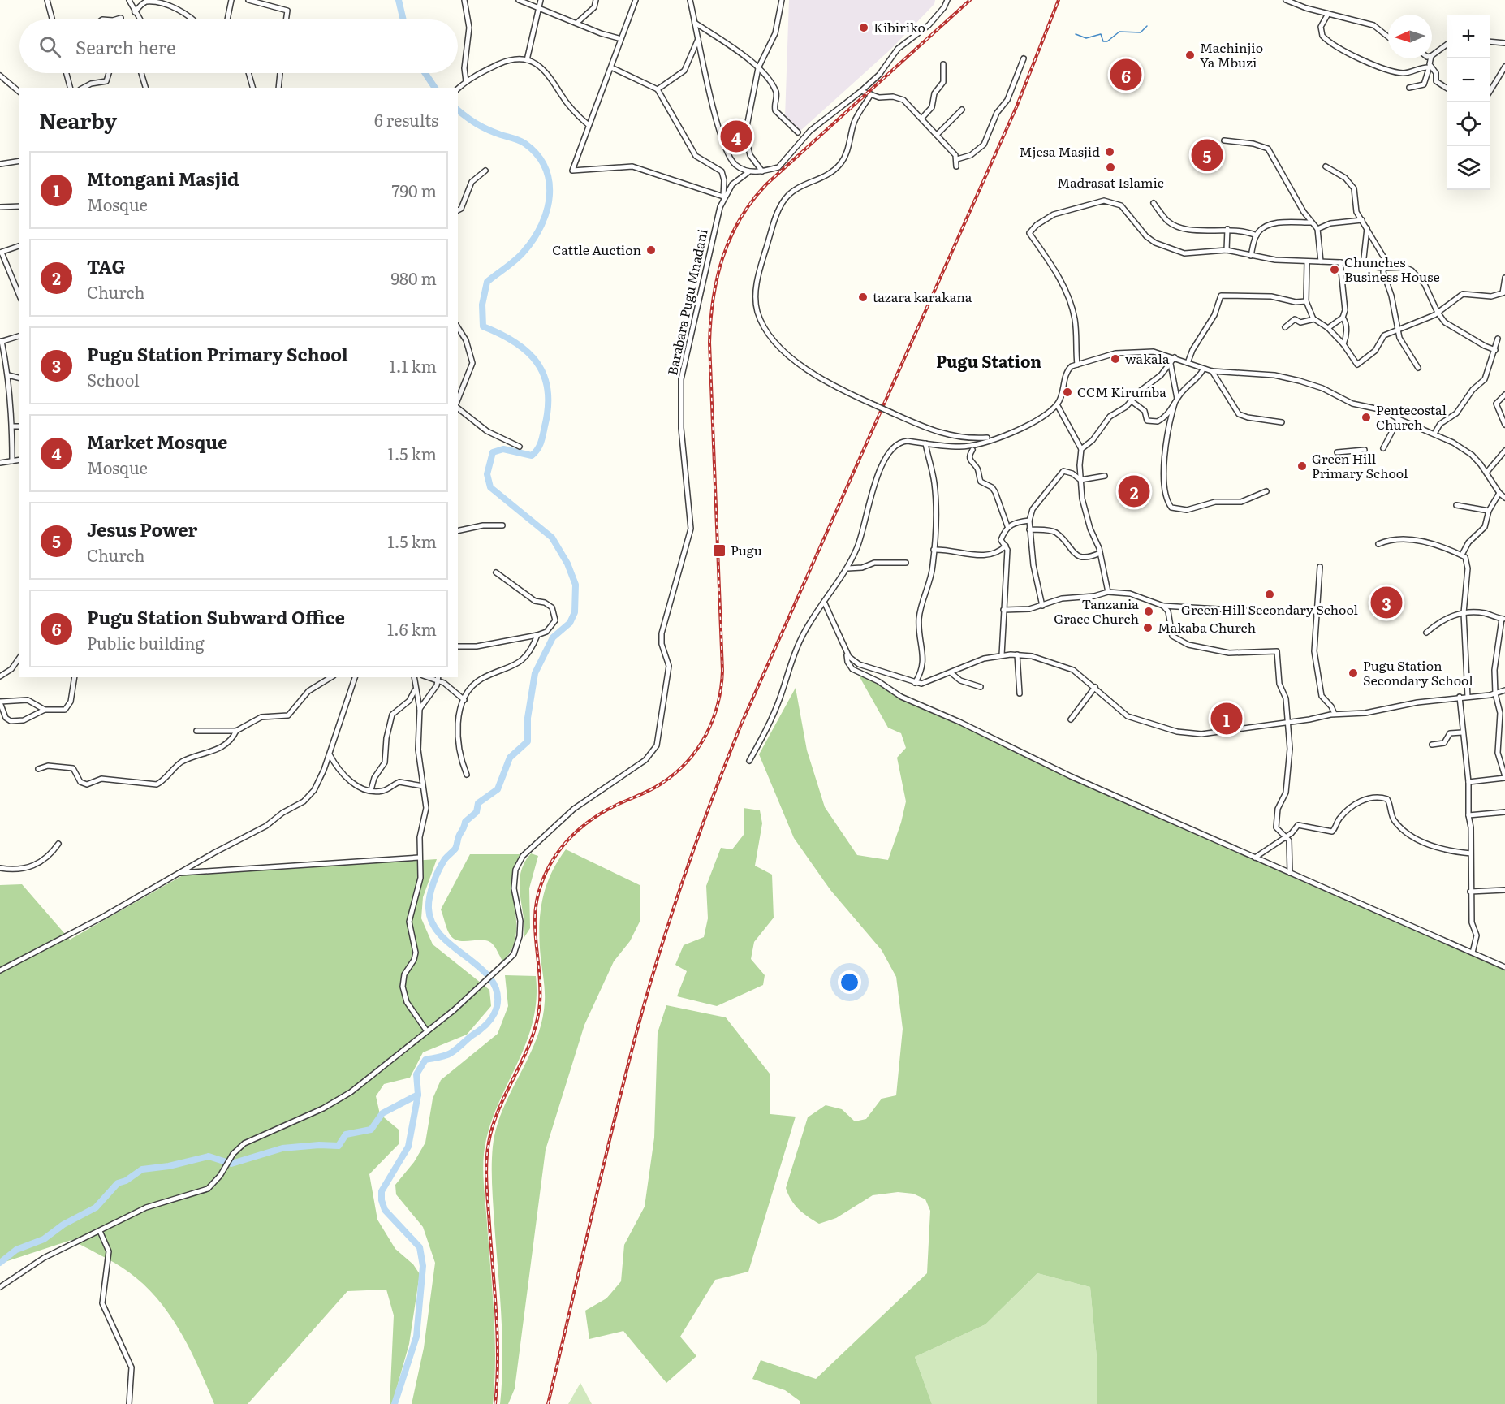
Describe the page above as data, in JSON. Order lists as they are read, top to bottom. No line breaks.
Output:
{"streets":{"street":["Barabara Pugu Mnadani"]},"districts":["Pugu Station"],"places":{"other":["Kibiriko","Machinjio Ya Mbuzi","Mjesa Masjid","Madrasat Islamic","Cattle Auction","Chunches Business House","tazara karakana","wakala","CCM Kirumba","Pentecostal Church","Green Hill Primary School","Green Hill Secondary School","Tanzania Grace Church","Makaba Church","Pugu Station Secondary School"],"transit":["Pugu"]},"north":"left","page":{"map_buttons":["+","−"],"search":"Search here","pins":["6","4","5","2","3","1"],"heading":["Nearby","6 results"],"list":[{"mark":"1","name":"Mtongani Masjid","note":"Mosque","value":"790 m"},{"mark":"2","name":"TAG","note":"Church","value":"980 m"},{"mark":"3","name":"Pugu Station Primary School","note":"School","value":"1.1 km"},{"mark":"4","name":"Market Mosque","note":"Mosque","value":"1.5 km"},{"mark":"5","name":"Jesus Power","note":"Church","value":"1.5 km"},{"mark":"6","name":"Pugu Station Subward Office","note":"Public building","value":"1.6 km"}]}}
